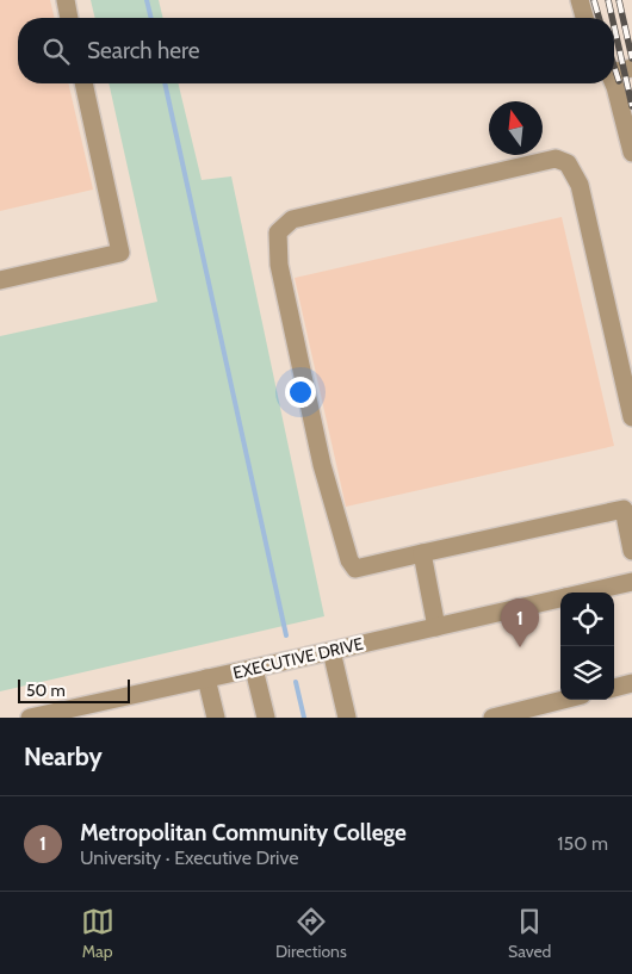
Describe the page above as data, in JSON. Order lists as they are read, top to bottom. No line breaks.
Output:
{"streets":{"street":["EXECUTIVE DRIVE"]},"scale_bar":"50 m","north":"top","page":{"search":"Search here","pins":"1","scale":"50 m","heading":"Nearby","list":[{"mark":"1","name":"Metropolitan Community College","note":"University · Executive Drive","value":"150 m"}],"nav":["Map","Directions","Saved"]}}
